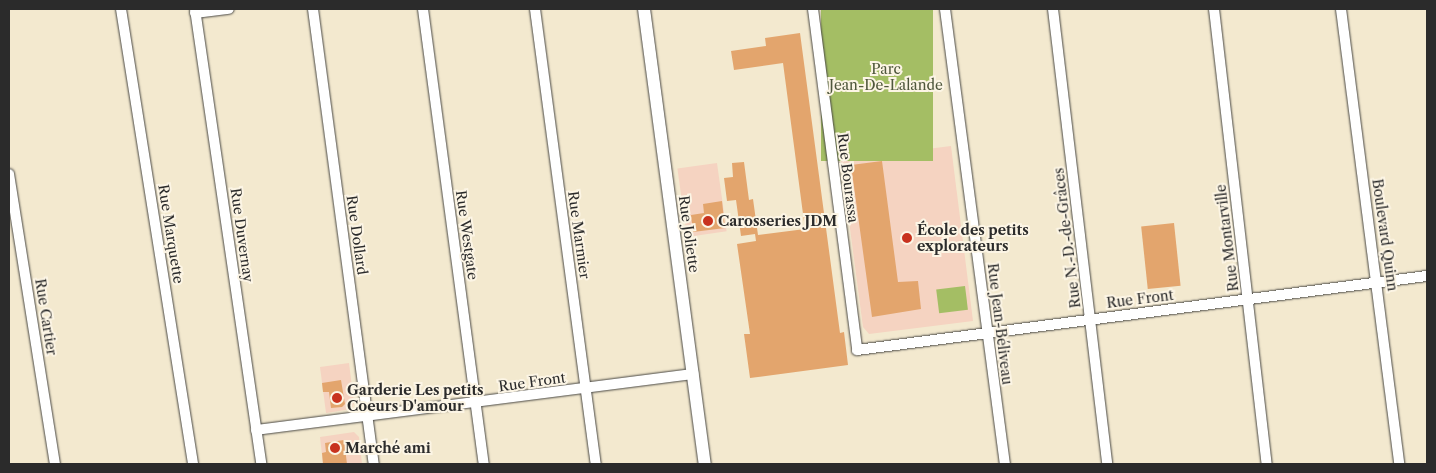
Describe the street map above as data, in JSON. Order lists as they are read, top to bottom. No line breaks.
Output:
{"streets":{"street":["Rue Bourassa","Rue Marquette","Rue Joliette","Rue Duvernay","Rue Dollard","Rue Westgate","Rue Marmier","Boulevard Quinn","Rue N.-D.-de-Grâces","Rue Montarville","Rue Front","Rue Cartier","Rue Jean-Béliveau"]},"crossings":[["Rue Bourassa","Rue Front"],["Rue Joliette","Rue Front"],["Rue Duvernay","Rue Front"],["Rue Dollard","Rue Front"],["Rue Westgate","Rue Front"],["Rue Marmier","Rue Front"],["Boulevard Quinn","Rue Front"],["Rue N.-D.-de-Grâces","Rue Front"],["Rue Montarville","Rue Front"],["Rue Front","Rue Jean-Béliveau"]],"parks":["Parc Jean-De-Lalande"],"places":["Carosseries JDM","École des petits explorateurs","Garderie Les petits Coeurs D'amour","Marché ami"]}
